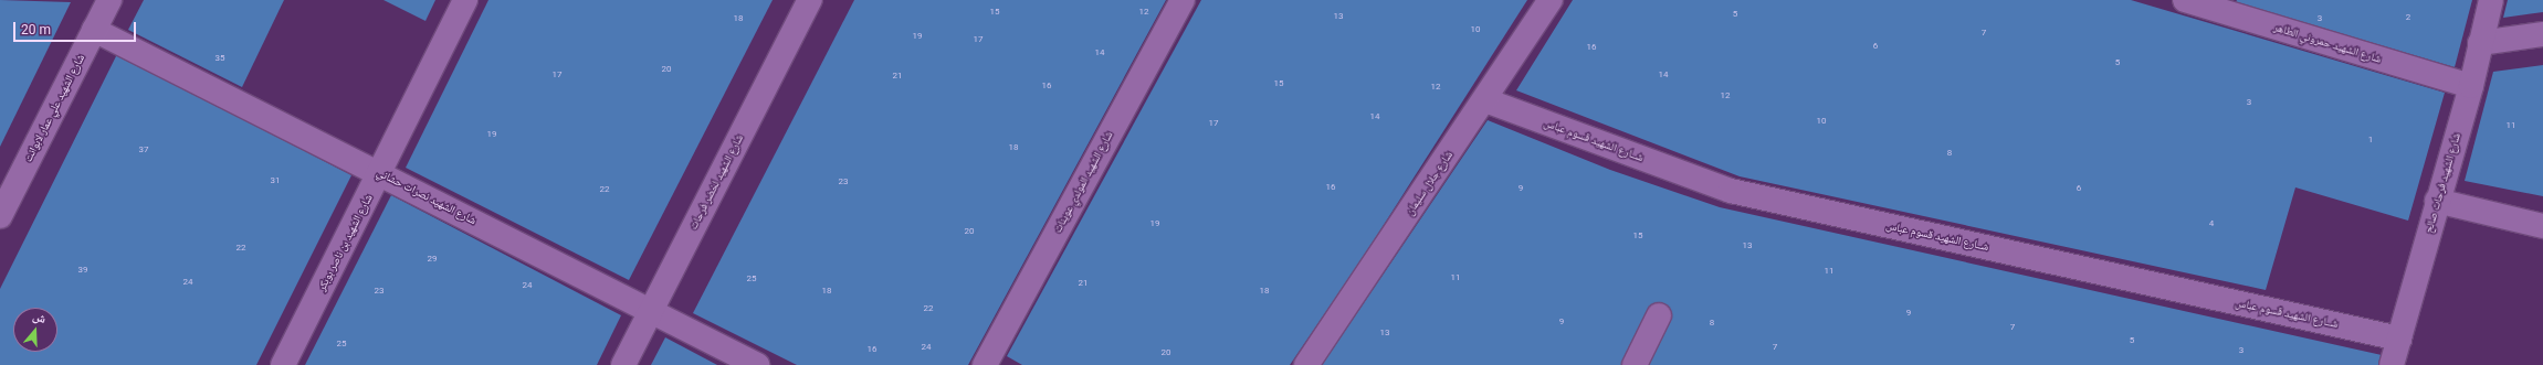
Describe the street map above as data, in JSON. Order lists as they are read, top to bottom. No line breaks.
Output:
{"streets":{"street":["شارع الشهيد حمروني الطاهر","شارع الشهيد علي عمار لابوانت","شــارع الشهيد قسوم عباس","شارع الشهيد لخضر فرحات","شارع الشهيد المولدي عوينات","شارع جلال سليمان","شارع الشهيد فرحات صالح","شارع الشهيد نصرات حشاني","شارع الشهيد بن ناصر بوبكر"]},"crossings":[["شارع الشهيد حمروني الطاهر","شارع الشهيد فرحات صالح"],["شارع الشهيد علي عمار لابوانت","شارع الشهيد نصرات حشاني"],["شــارع الشهيد قسوم عباس","شارع جلال سليمان"],["شــارع الشهيد قسوم عباس","شارع الشهيد فرحات صالح"],["شارع الشهيد لخضر فرحات","شارع الشهيد نصرات حشاني"],["شارع الشهيد نصرات حشاني","شارع الشهيد بن ناصر بوبكر"]],"house_numbers":["15","12","5","13","2","18","3","10","7","19","17","6","16","14","35","5","20","17","14","21","15","16","12","12","3","14","10","17","11","19","1","18","37","8","31","23","16","9","6","22","19","4","20","15","13","22","29","39","11","11","25","24","21","24","23","18","18","22","9","9","8","7","13","5","25","24","7","16","3","20"],"scale_bar":"20 m","north":"top"}
